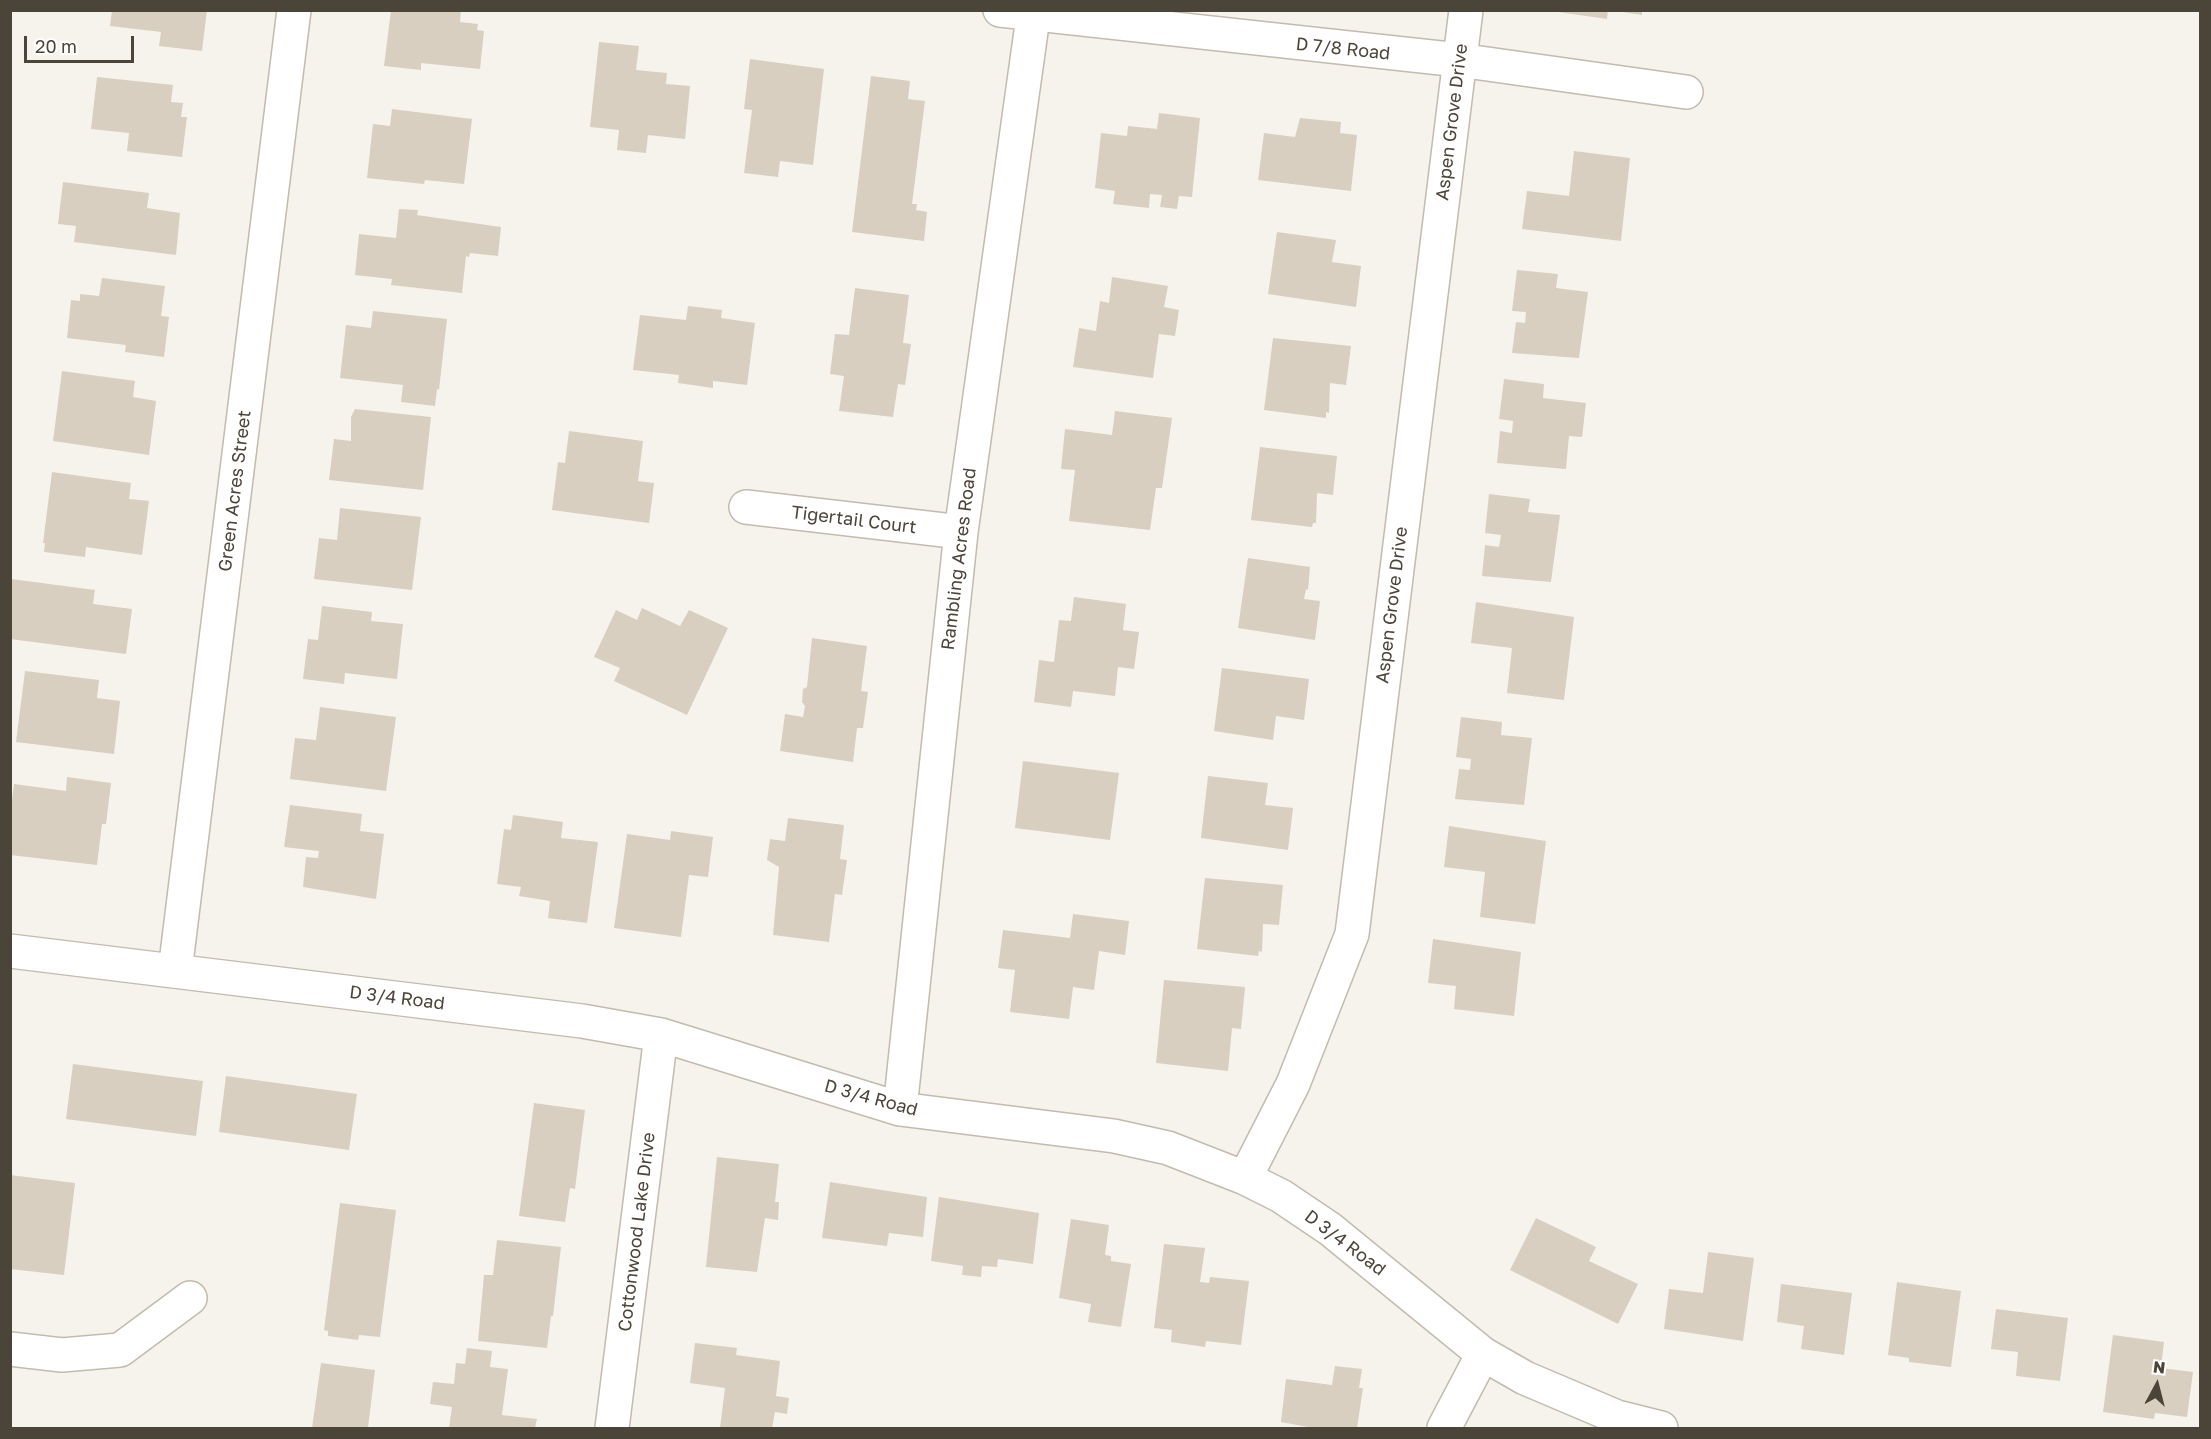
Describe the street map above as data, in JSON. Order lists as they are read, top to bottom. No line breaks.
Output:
{"streets":{"street":["D 7/8 Road","Aspen Grove Drive","Green Acres Street","Tigertail Court","Rambling Acres Road","D 3/4 Road","Cottonwood Lake Drive"]},"crossings":[["D 7/8 Road","Aspen Grove Drive"],["D 7/8 Road","Rambling Acres Road"],["Aspen Grove Drive","D 3/4 Road"],["Green Acres Street","D 3/4 Road"],["Tigertail Court","Rambling Acres Road"],["Rambling Acres Road","D 3/4 Road"],["D 3/4 Road","Cottonwood Lake Drive"]],"scale_bar":"20 m","north":"top"}
